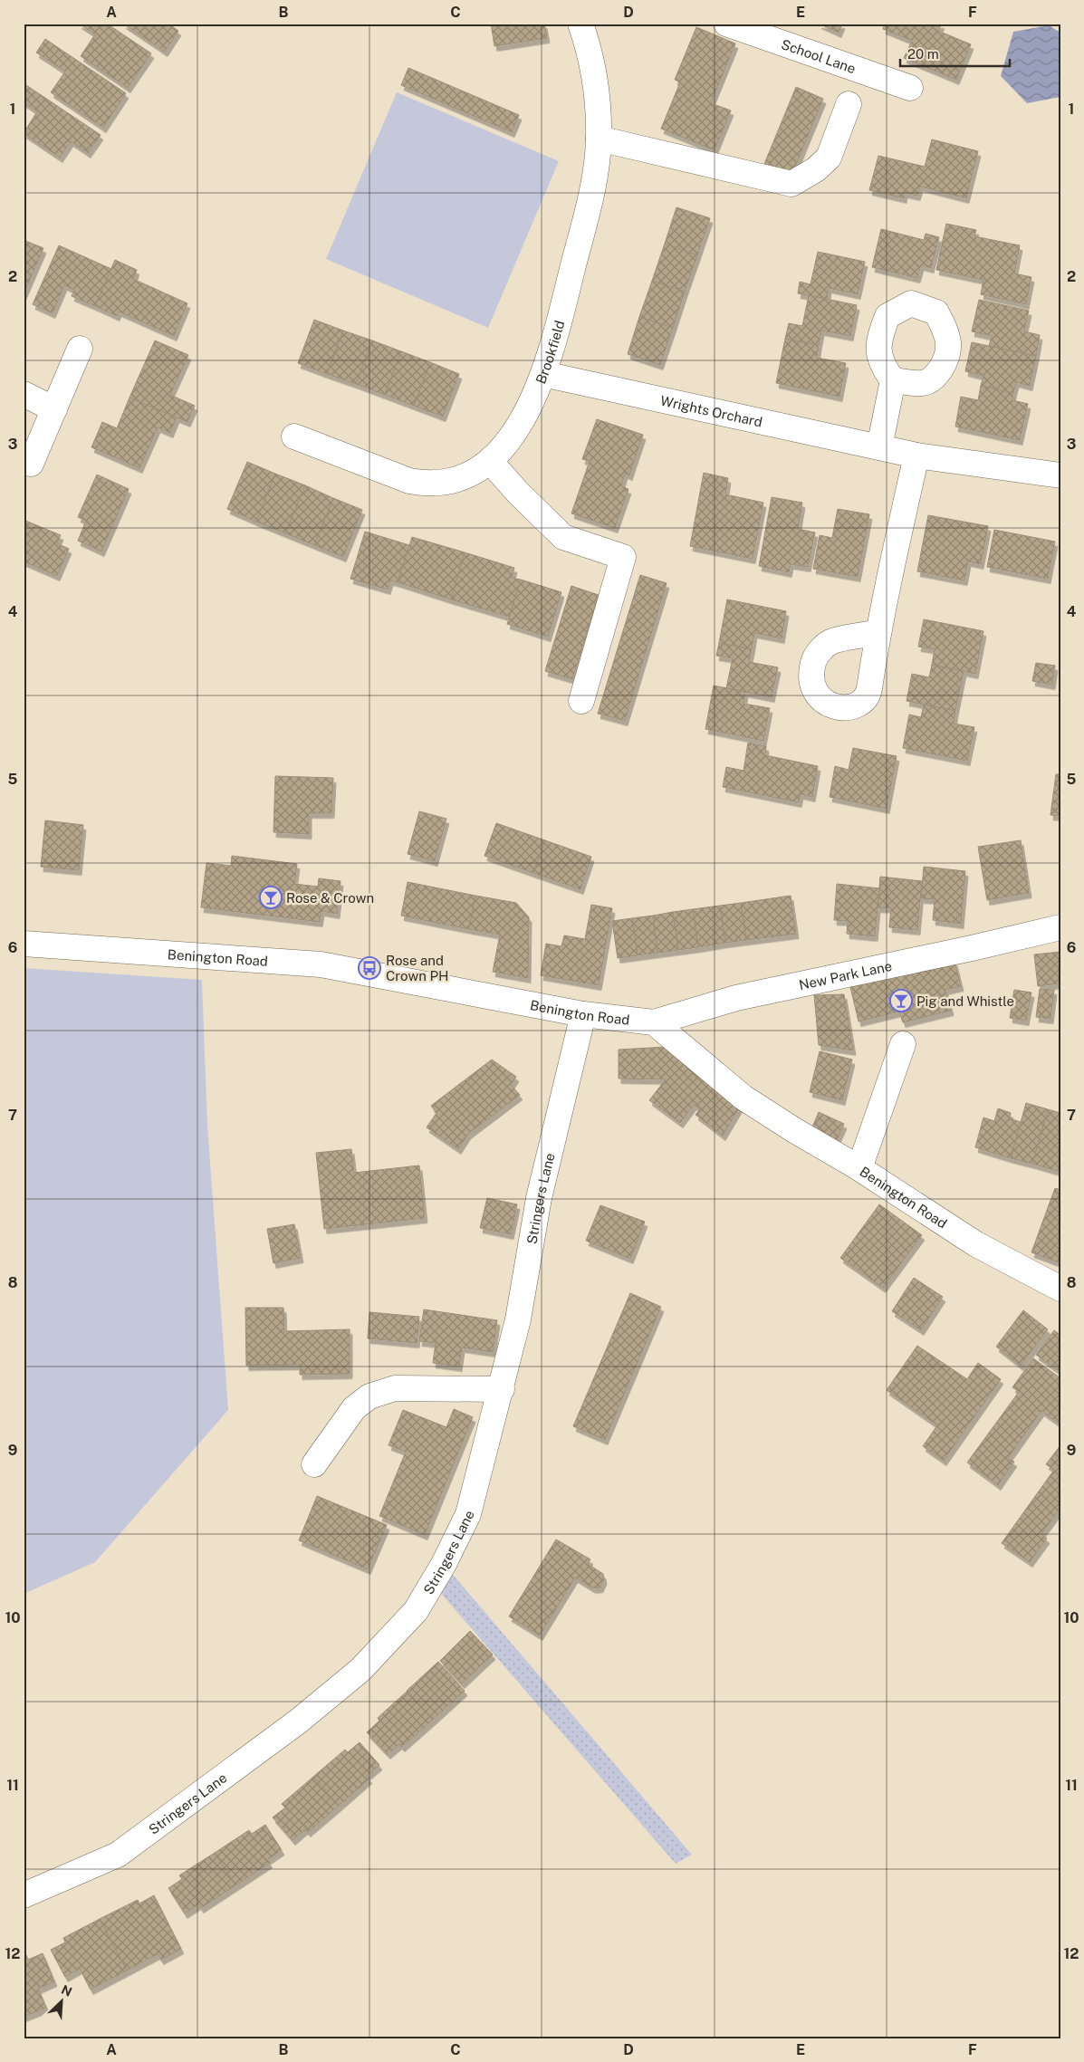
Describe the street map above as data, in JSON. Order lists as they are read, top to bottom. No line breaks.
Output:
{"streets":{"street":["School Lane","Brookfield","Wrights Orchard","Benington Road","New Park Lane","Stringers Lane"]},"crossings":[["Brookfield","Wrights Orchard"],["Benington Road","New Park Lane"],["Benington Road","Stringers Lane"]],"places":{"bar":["Rose & Crown","Pig and Whistle"],"bus stop":["Rose and Crown PH"]},"scale_bar":"20 m","north":"top right","grid":{"columns":["A","B","C","D","E","F"],"rows":["1","2","3","4","5","6","7","8","9","10","11","12"]}}
